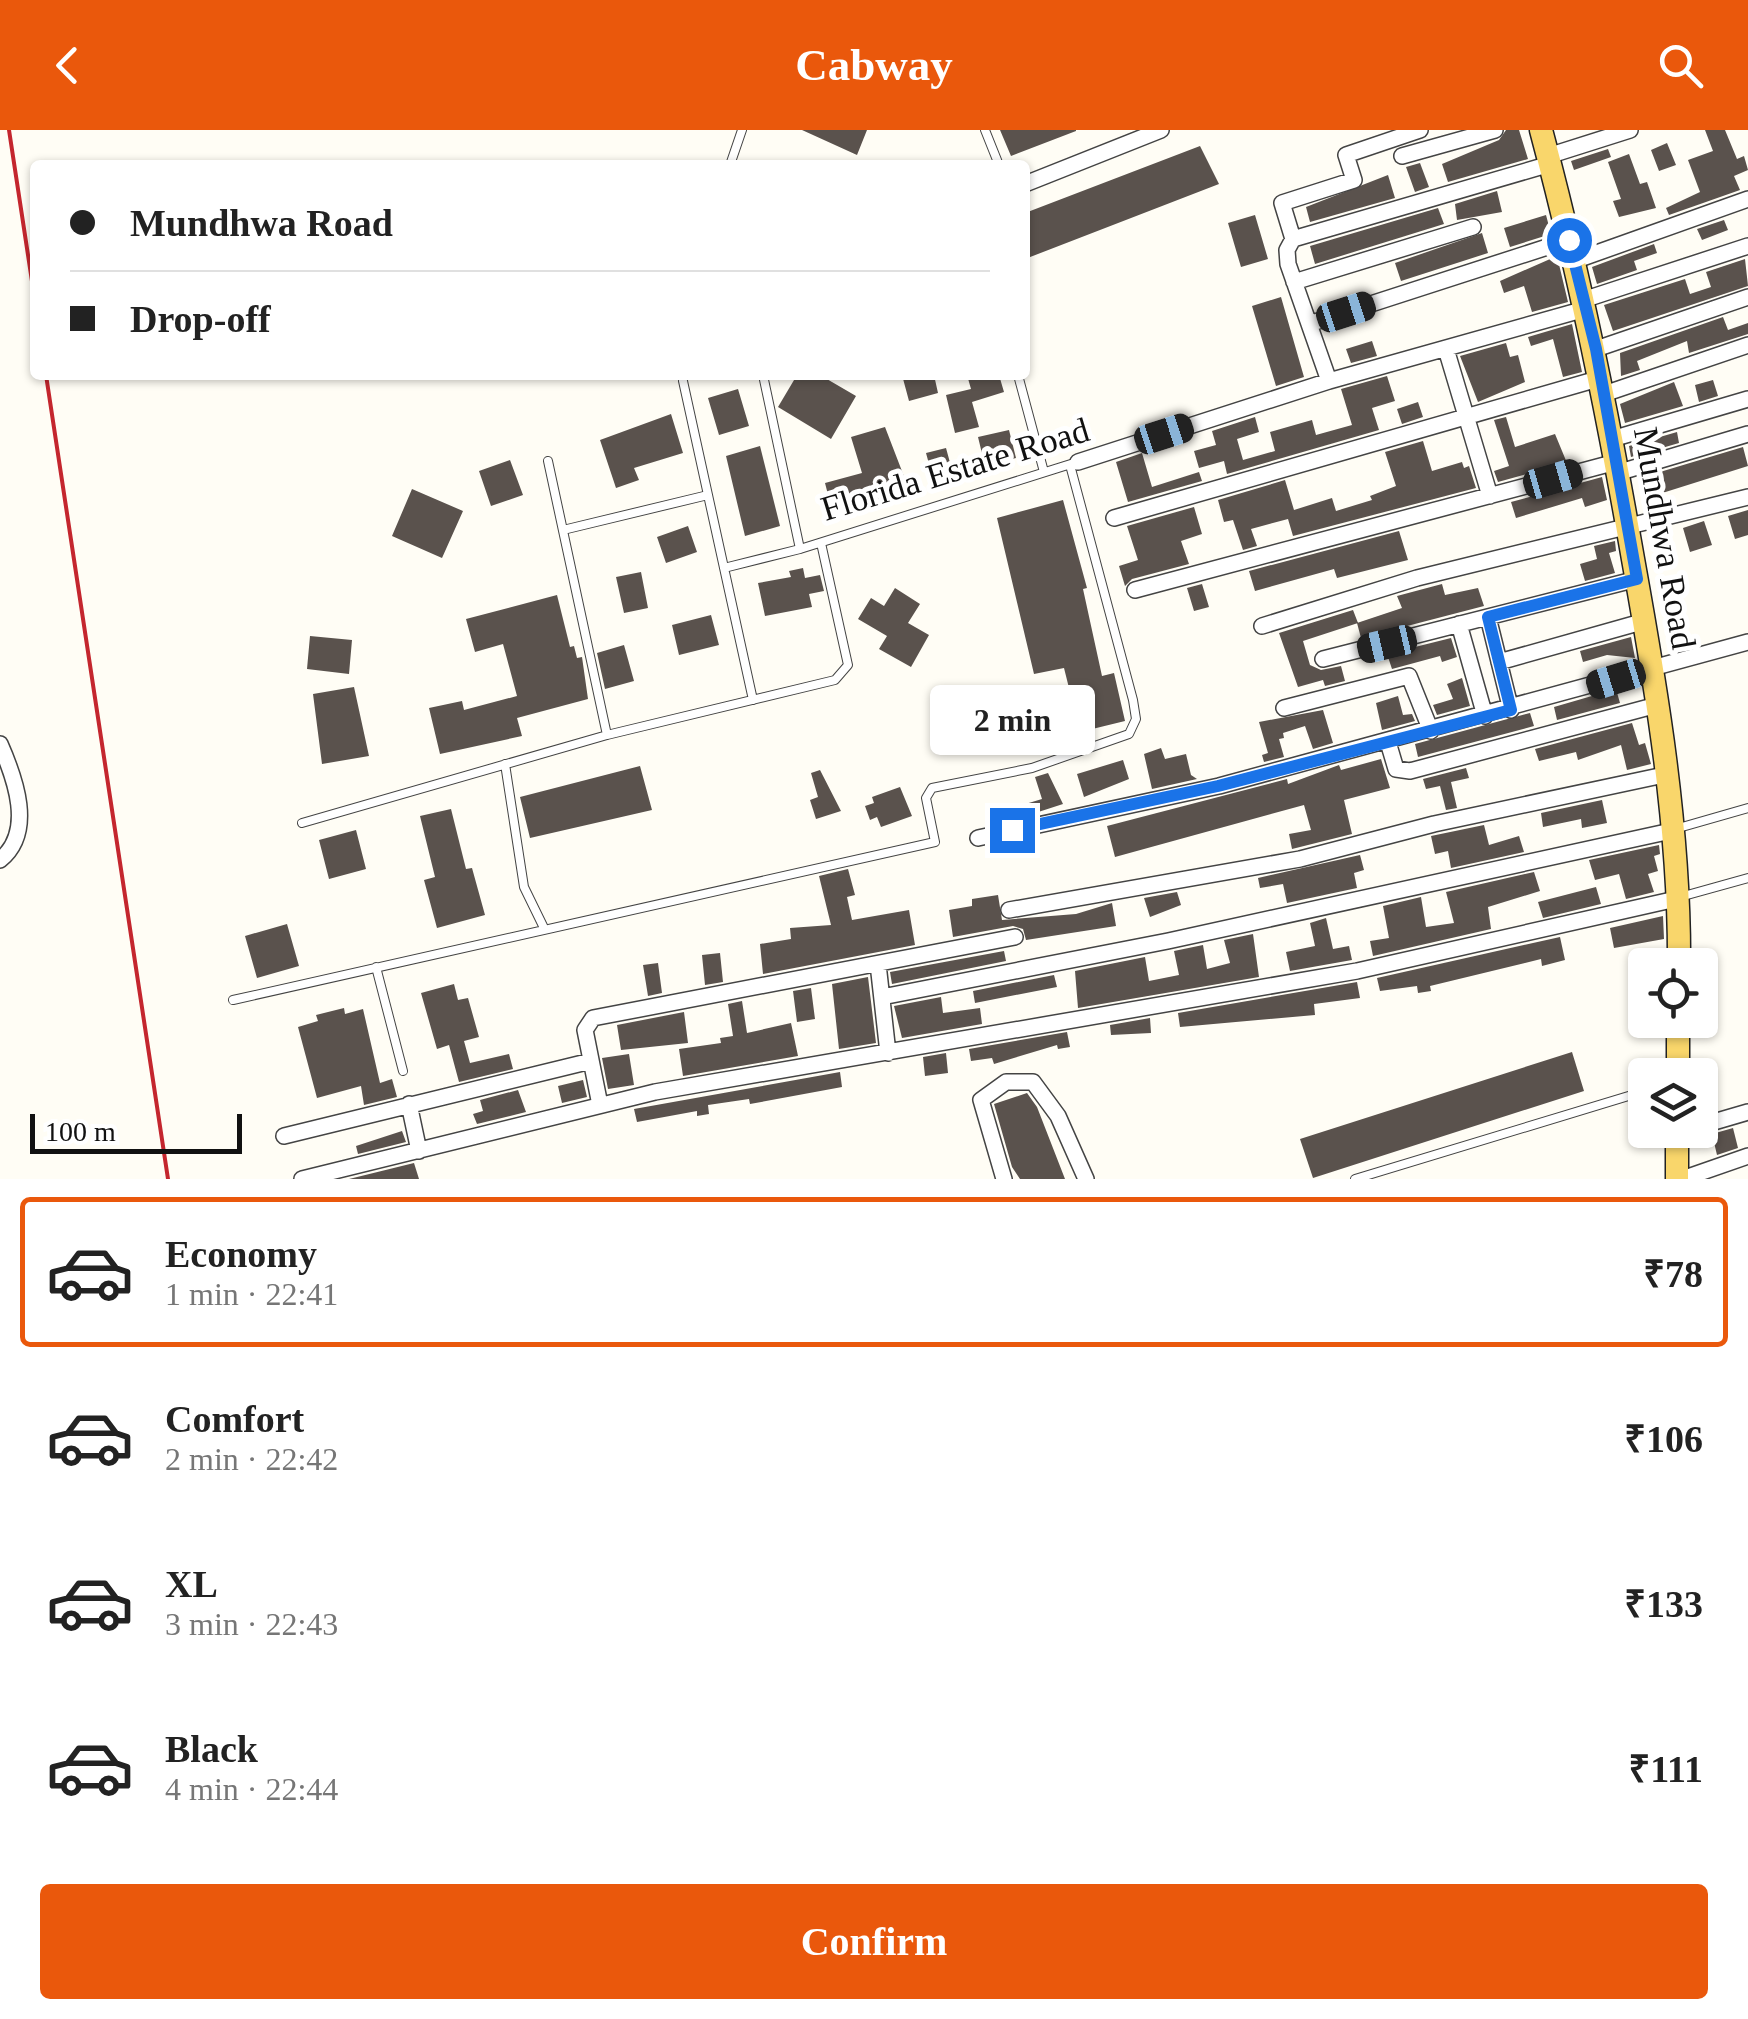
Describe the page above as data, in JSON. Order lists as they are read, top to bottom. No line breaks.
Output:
{"streets":{"main road":["Mundhwa Road"],"street":["Florida Estate Road"]},"crossings":[["Florida Estate Road","Mundhwa Road"]],"scale_bar":"100 m","page":{"header":"Cabway","banner":["Mundhwa Road","Drop-off"],"bubble":"2 min","scale":"100 m","list":[{"name":"Economy","note":"1 min · 22:41","value":"₹78"},{"name":"Comfort","note":"2 min · 22:42","value":"₹106"},{"name":"XL","note":"3 min · 22:43","value":"₹133"},{"name":"Black","note":"4 min · 22:44","value":"₹111"}],"buttons":"Confirm"}}
